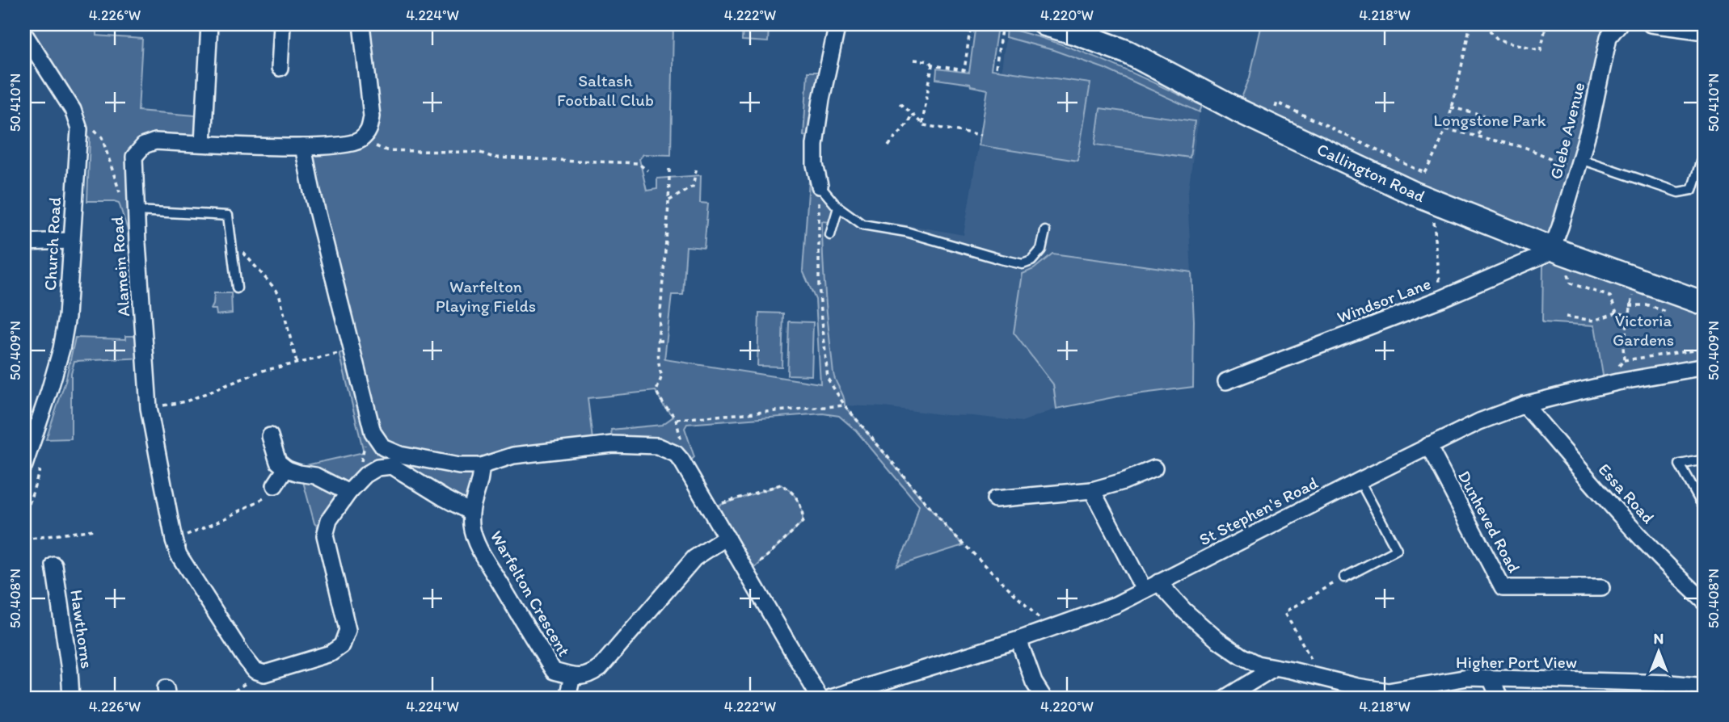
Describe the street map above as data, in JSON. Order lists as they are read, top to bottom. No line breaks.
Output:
{"streets":{"street":["Glebe Avenue","Callington Road","Church Road","Alamein Road","Windsor Lane","Essa Road","St Stephen's Road","Dunheved Road","Warfelton Crescent","Hawthorns","Higher Port View"]},"crossings":[["Glebe Avenue","Callington Road"],["Glebe Avenue","Windsor Lane"],["Callington Road","Windsor Lane"],["Essa Road","St Stephen's Road"],["St Stephen's Road","Dunheved Road"],["St Stephen's Road","Higher Port View"]],"parks":["Saltash Football Club","Longstone Park","Warfelton Playing Fields","Victoria Gardens"],"north":"top","coordinates":["4.226°W","4.224°W","4.222°W","4.220°W","4.218°W","50.410°N","50.409°N","50.408°N"]}
